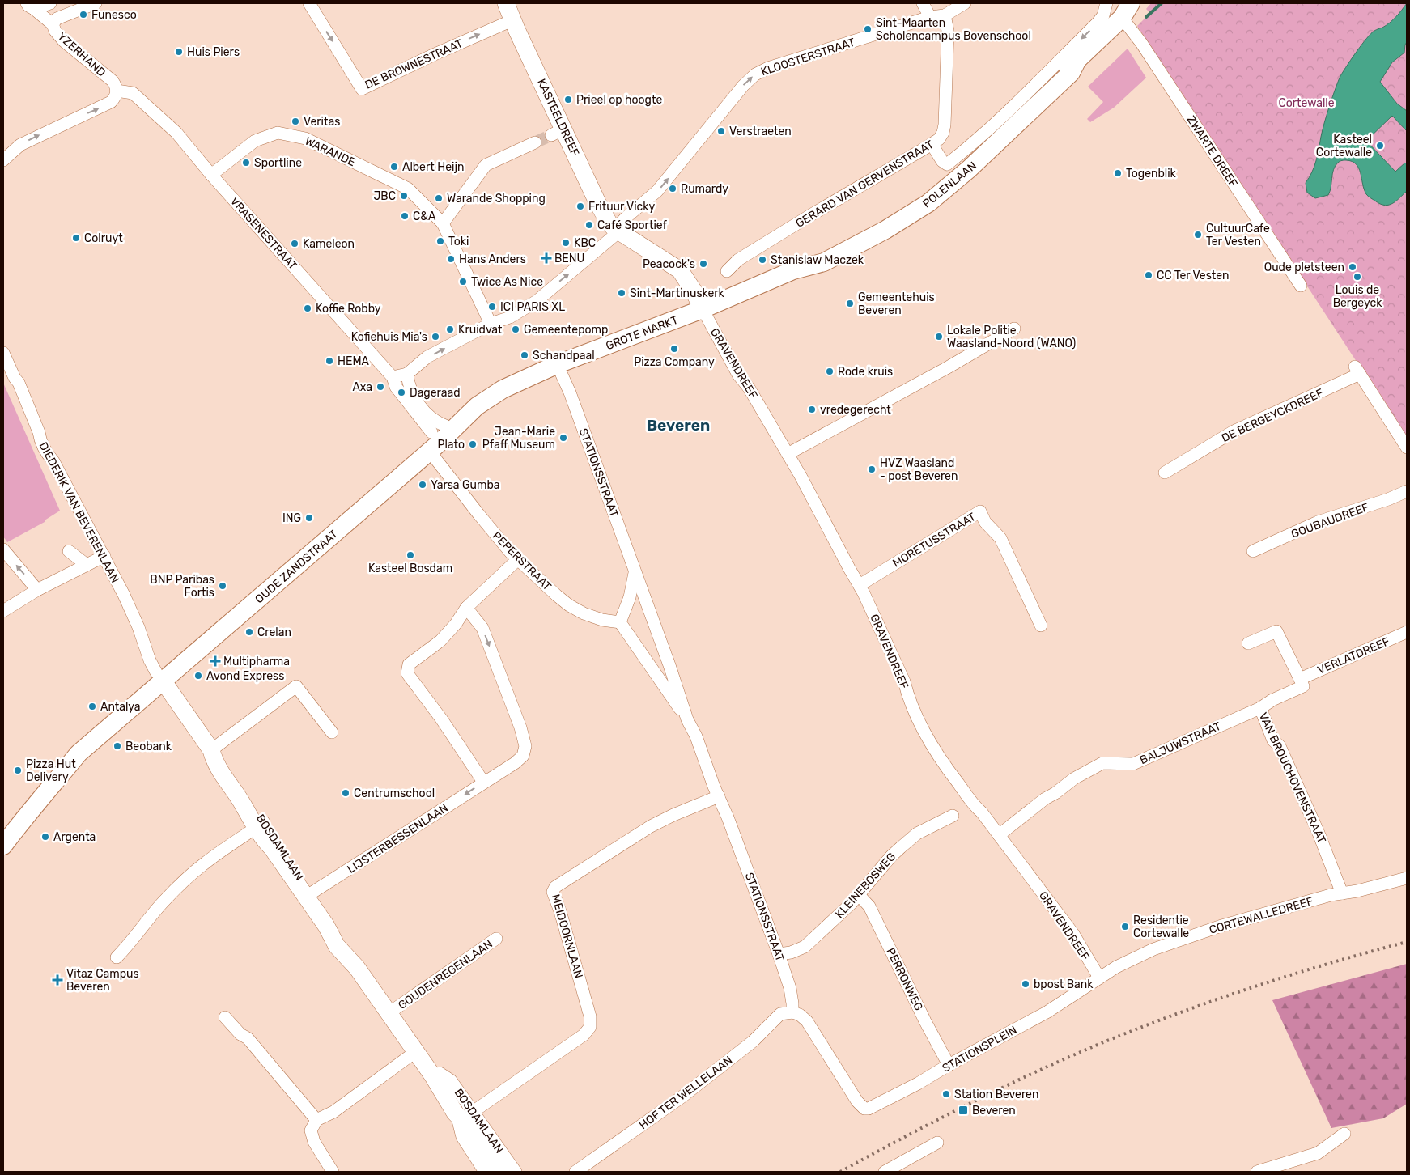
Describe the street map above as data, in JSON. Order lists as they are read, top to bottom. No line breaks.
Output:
{"streets":{"main road":["POLENLAAN","GROTE MARKT","OUDE ZANDSTRAAT"],"street":["YZERHAND","KLOOSTERSTRAAT","DE BROWNESTRAAT","KASTEELDREEF","WARANDE","ZWARTE DREEF","GERARD VAN GERVENSTRAAT","VRASENESTRAAT","GRAVENDREEF","DE BERGEYCKDREEF","STATIONSSTRAAT","DIEDERIK VAN BEVERENLAAN","GOUBAUDREEF","MORETUSSTRAAT","PEPERSTRAAT","VERLATDREEF","BALJUWSTRAAT","VAN BROUCHOVENSTRAAT","LIJSTERBESSENLAAN","BOSDAMLAAN","KLEINEBOSWEG","CORTEWALLEDREEF","MEIDOORNLAAN","GOUDENREGENLAAN","PERRONWEG","STATIONSPLEIN","HOF TER WELLELAAN"]},"crossings":[["YZERHAND","VRASENESTRAAT"],["KLOOSTERSTRAAT","KASTEELDREEF"],["KLOOSTERSTRAAT","GERARD VAN GERVENSTRAAT"],["DE BROWNESTRAAT","KASTEELDREEF"],["WARANDE","VRASENESTRAAT"],["ZWARTE DREEF","POLENLAAN"],["GERARD VAN GERVENSTRAAT","POLENLAAN"],["POLENLAAN","GROTE MARKT"],["POLENLAAN","GRAVENDREEF"],["GROTE MARKT","GRAVENDREEF"],["GROTE MARKT","PEPERSTRAAT"],["GROTE MARKT","OUDE ZANDSTRAAT"],["GRAVENDREEF","MORETUSSTRAAT"],["GRAVENDREEF","BALJUWSTRAAT"],["GRAVENDREEF","CORTEWALLEDREEF"],["GRAVENDREEF","STATIONSPLEIN"],["STATIONSSTRAAT","PEPERSTRAAT"],["STATIONSSTRAAT","KLEINEBOSWEG"],["STATIONSSTRAAT","MEIDOORNLAAN"],["STATIONSSTRAAT","STATIONSPLEIN"],["STATIONSSTRAAT","HOF TER WELLELAAN"],["DIEDERIK VAN BEVERENLAAN","OUDE ZANDSTRAAT"],["DIEDERIK VAN BEVERENLAAN","BOSDAMLAAN"],["PEPERSTRAAT","OUDE ZANDSTRAAT"],["OUDE ZANDSTRAAT","BOSDAMLAAN"],["BALJUWSTRAAT","VAN BROUCHOVENSTRAAT"],["VAN BROUCHOVENSTRAAT","CORTEWALLEDREEF"],["LIJSTERBESSENLAAN","BOSDAMLAAN"],["BOSDAMLAAN","MEIDOORNLAAN"],["BOSDAMLAAN","GOUDENREGENLAAN"],["KLEINEBOSWEG","PERRONWEG"],["CORTEWALLEDREEF","STATIONSPLEIN"],["PERRONWEG","STATIONSPLEIN"],["STATIONSPLEIN","HOF TER WELLELAAN"]],"one_way":["KLOOSTERSTRAAT"],"districts":["Beveren"],"parks":["Cortewalle"],"places":{"other":["Funesco","Sint-Maarten Scholencampus Bovenschool","Huis Piers","Prieel op hoogte","Veritas","Verstraeten","Kasteel Cortewalle","Sportline","Albert Heijn","Togenblik","Rumardy","JBC","Warande Shopping","Frituur Vicky","C&A","Café Sportief","CultuurCafe Ter Vesten","Colruyt","Toki","KBC","Kameleon","Hans Anders","Stanislaw Maczek","Peacock's","Oude pletsteen","CC Ter Vesten","Louis de Bergeyck","Twice As Nice","Sint-Martinuskerk","Gemeentehuis Beveren","ICI PARIS XL","Koffie Robby","Kruidvat","Gemeentepomp","Kofiehuis Mia's","Lokale Politie Waasland-Noord (WANO)","Pizza Company","Schandpaal","HEMA","Rode kruis","Axa","Dageraad","vredegerecht","Jean-Marie Pfaff Museum","Plato","HVZ Waasland - post Beveren","Yarsa Gumba","ING","Kasteel Bosdam","BNP Paribas Fortis","Crelan","Avond Express","Antalya","Beobank","Pizza Hut Delivery","Centrumschool","Argenta","Residentie Cortewalle","bpost Bank","Station Beveren"],"health":["BENU","Multipharma","Vitaz Campus Beveren"],"transit":["Beveren"]}}
